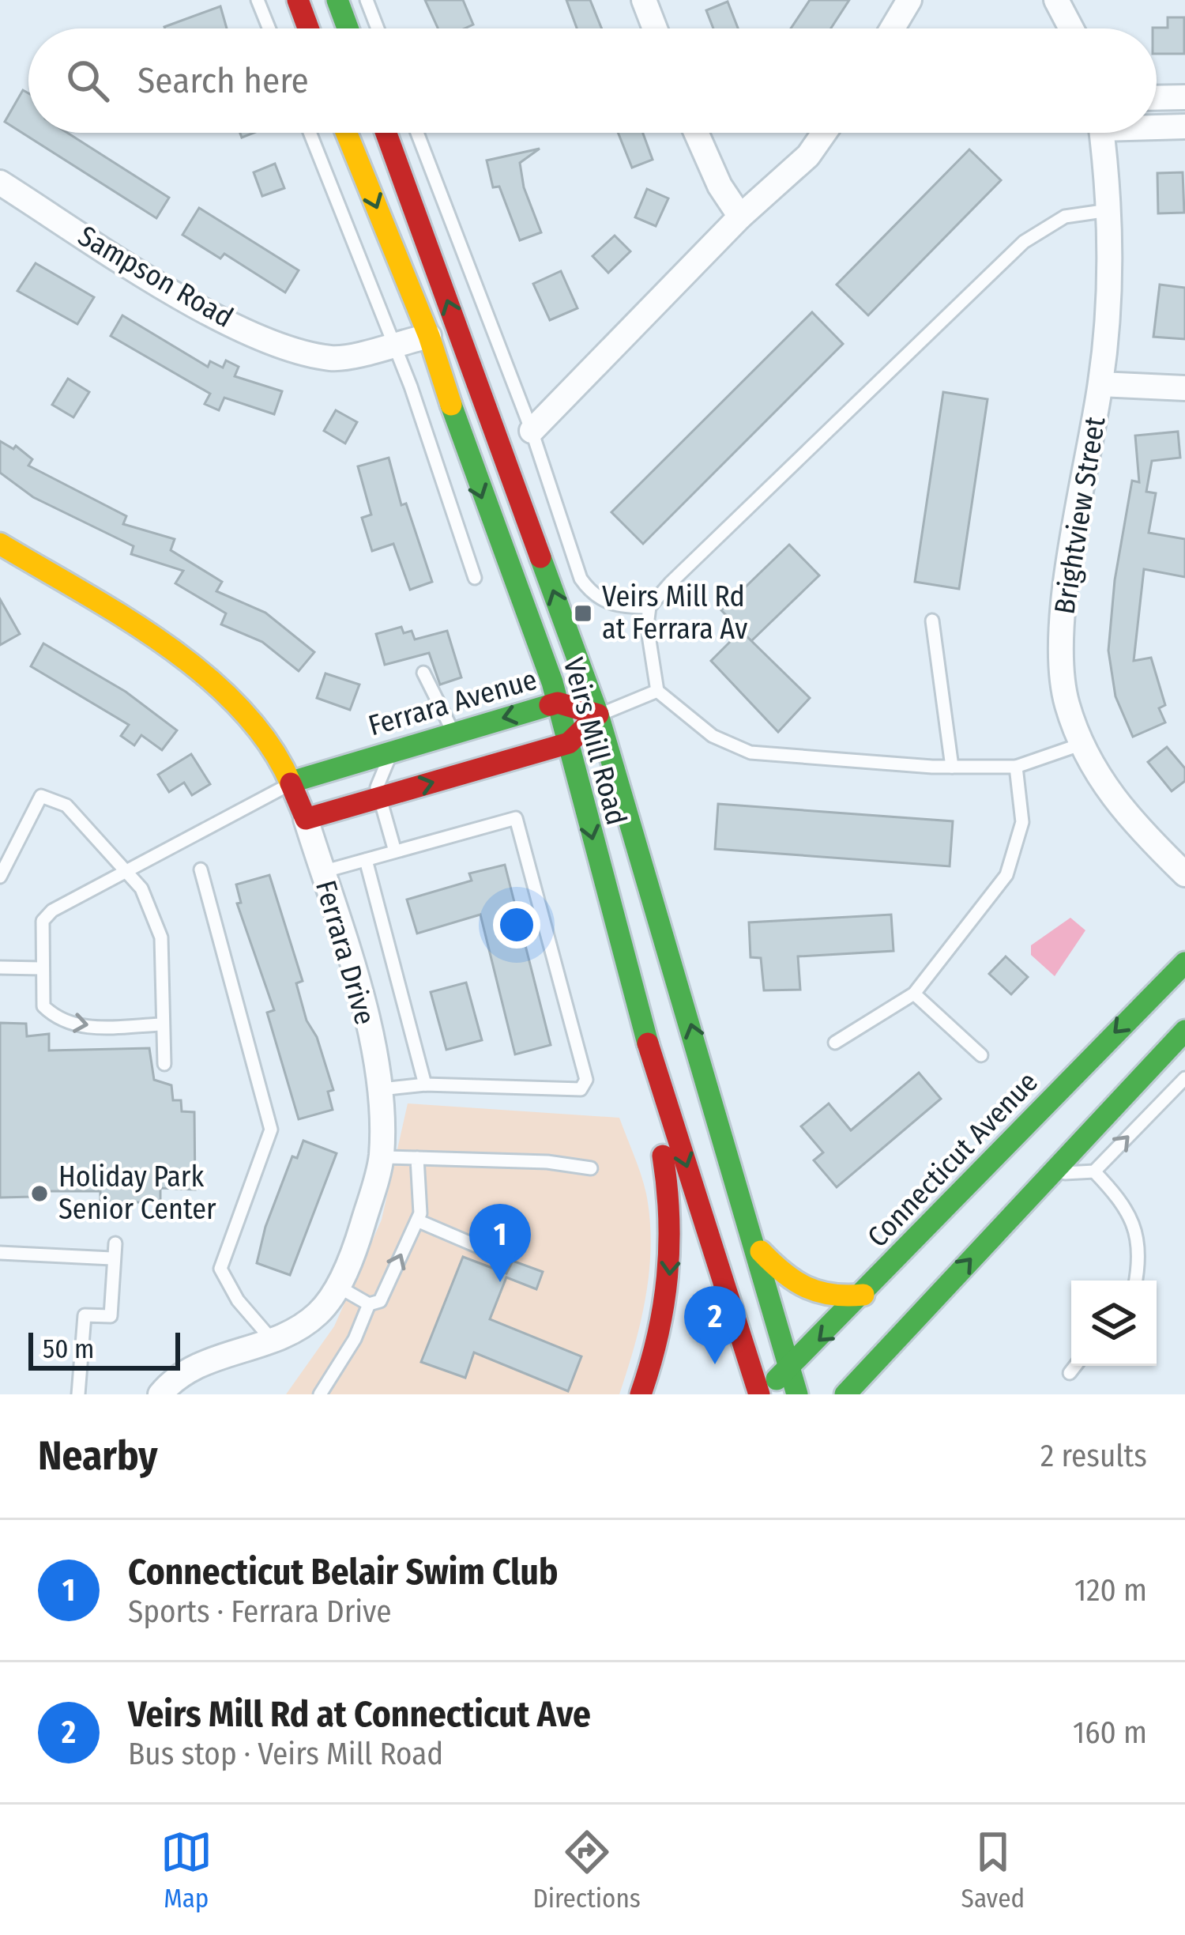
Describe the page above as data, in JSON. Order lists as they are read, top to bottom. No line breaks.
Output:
{"streets":{"main road":["Ferrara Avenue","Veirs Mill Road","Ferrara Drive","Connecticut Avenue"],"street":["Sampson Road","Brightview Street"]},"crossings":[["Sampson Road","Veirs Mill Road"],["Ferrara Avenue","Veirs Mill Road"],["Ferrara Avenue","Ferrara Drive"],["Veirs Mill Road","Connecticut Avenue"]],"places":{"transit":["Veirs Mill Rd at Ferrara Av"],"other":["Holiday Park Senior Center"]},"scale_bar":"50 m","page":{"search":"Search here","pins":["1","2"],"scale":"50 m","heading":["Nearby","2 results"],"list":[{"mark":"1","name":"Connecticut Belair Swim Club","note":"Sports · Ferrara Drive","value":"120 m"},{"mark":"2","name":"Veirs Mill Rd at Connecticut Ave","note":"Bus stop · Veirs Mill Road","value":"160 m"}],"nav":["Map","Directions","Saved"]}}
